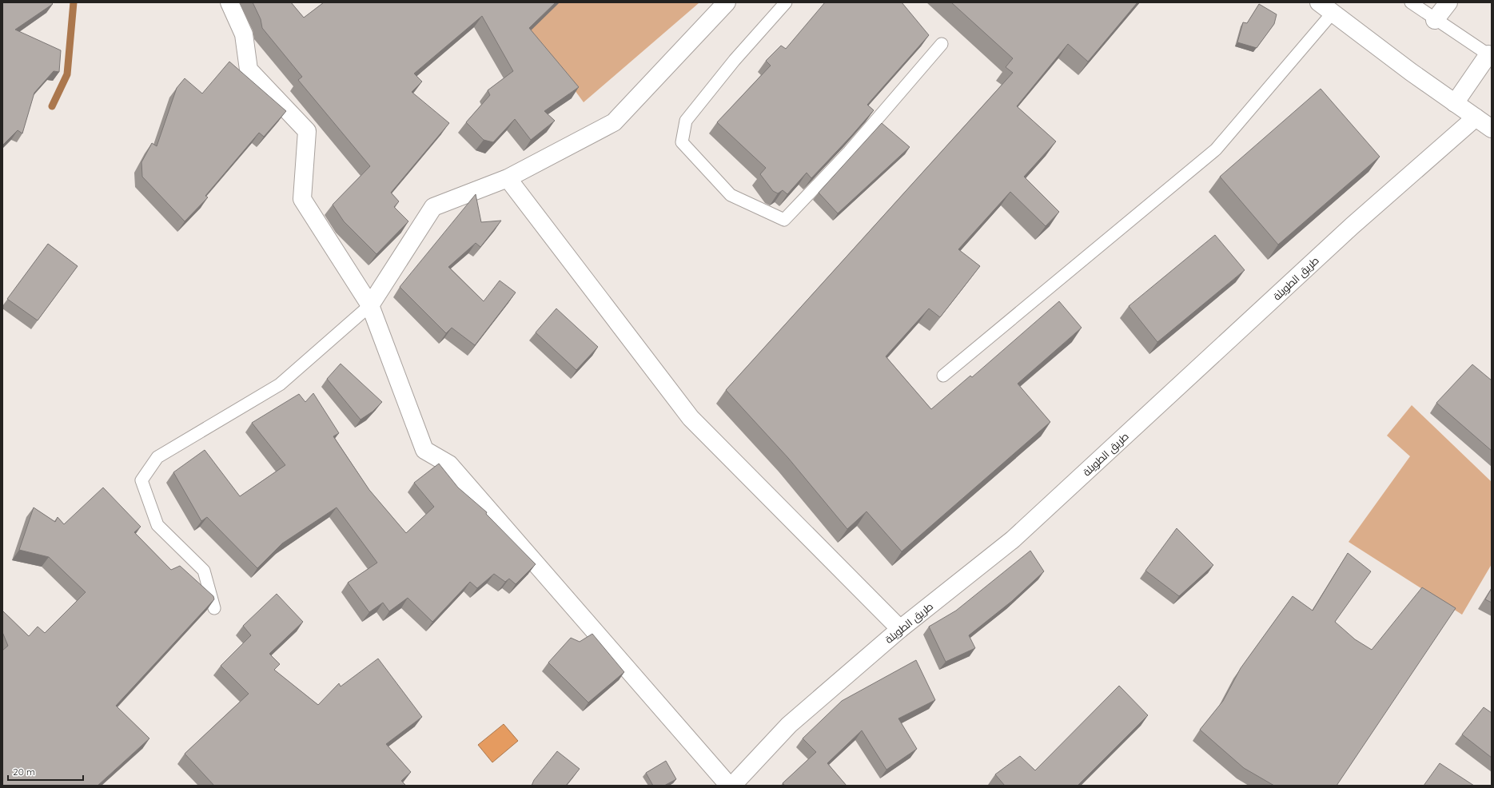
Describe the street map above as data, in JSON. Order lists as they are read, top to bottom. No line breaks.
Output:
{"streets":{"street":["طريق الطويلة"]},"scale_bar":"20 m"}
